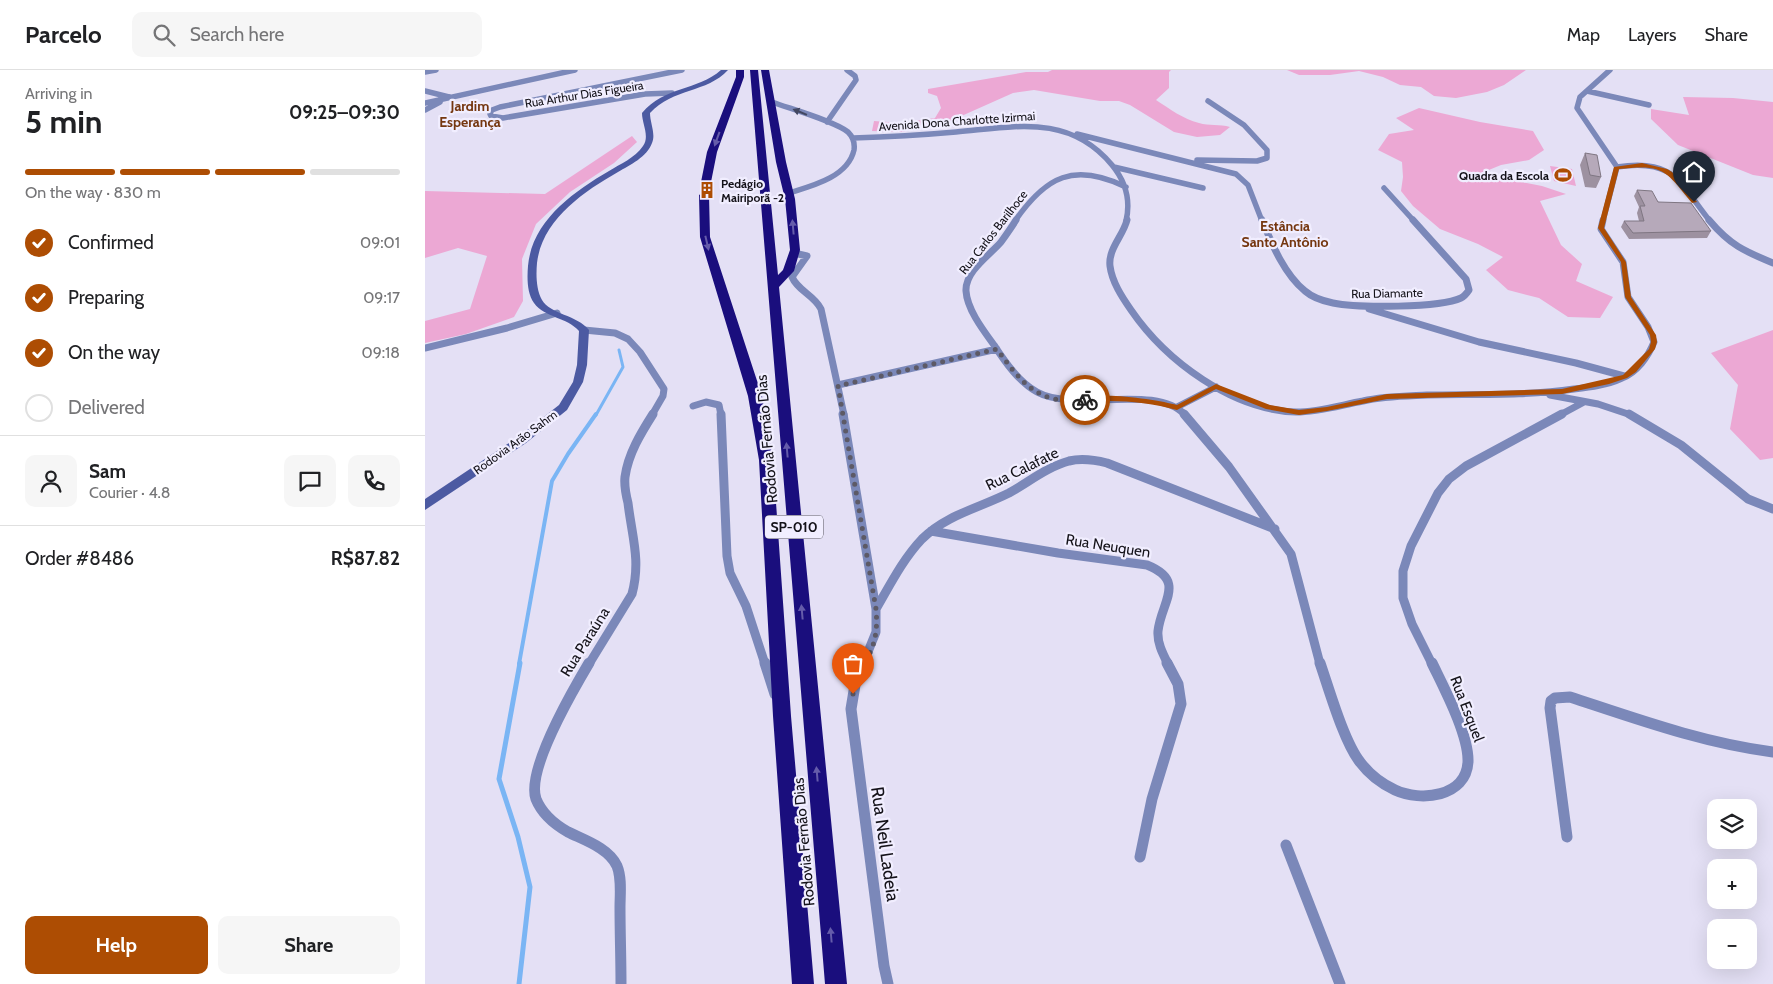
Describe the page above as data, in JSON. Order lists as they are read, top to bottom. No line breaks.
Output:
{"streets":{"highway":["Rodovia Fernão Dias","SP-010"],"street":["Rua Arthur Dias Figueira","Avenida Dona Charlotte Izirmai","Rua Carlos Barilhoce","Rua Diamante","Rodovia Arão Sahm","Rua Calafate","Rua Neuquen","Rua Paraúna","Rua Esquel","Rua Neil Ladeia"]},"crossings":[["Avenida Dona Charlotte Izirmai","Rua Carlos Barilhoce"],["Avenida Dona Charlotte Izirmai","Rua Diamante"],["Rua Carlos Barilhoce","Rua Esquel"],["Rodovia Arão Sahm","Rua Paraúna"],["Rua Calafate","Rua Neuquen"],["Rua Calafate","Rua Esquel"],["Rua Calafate","Rua Neil Ladeia"]],"districts":["Jardim Esperança","Estância Santo Antônio"],"places":{"sports":["Quadra da Escola"],"building":["Pedágio Mairiporã -2"]},"page":{"header":"Parcelo","search":"Search here","nav":["Map","Layers","Share"],"heading":["5 min","Arriving in","09:25–09:30"],"panel":["Sam","Courier · 4.8","Order #8486","R$87.82"],"bar":"On the way · 830 m","list":[["Confirmed","09:01"],["Preparing","09:17"],["On the way","09:18"],"Delivered"],"map_buttons":["+","−"],"buttons":["Help","Share"]}}
